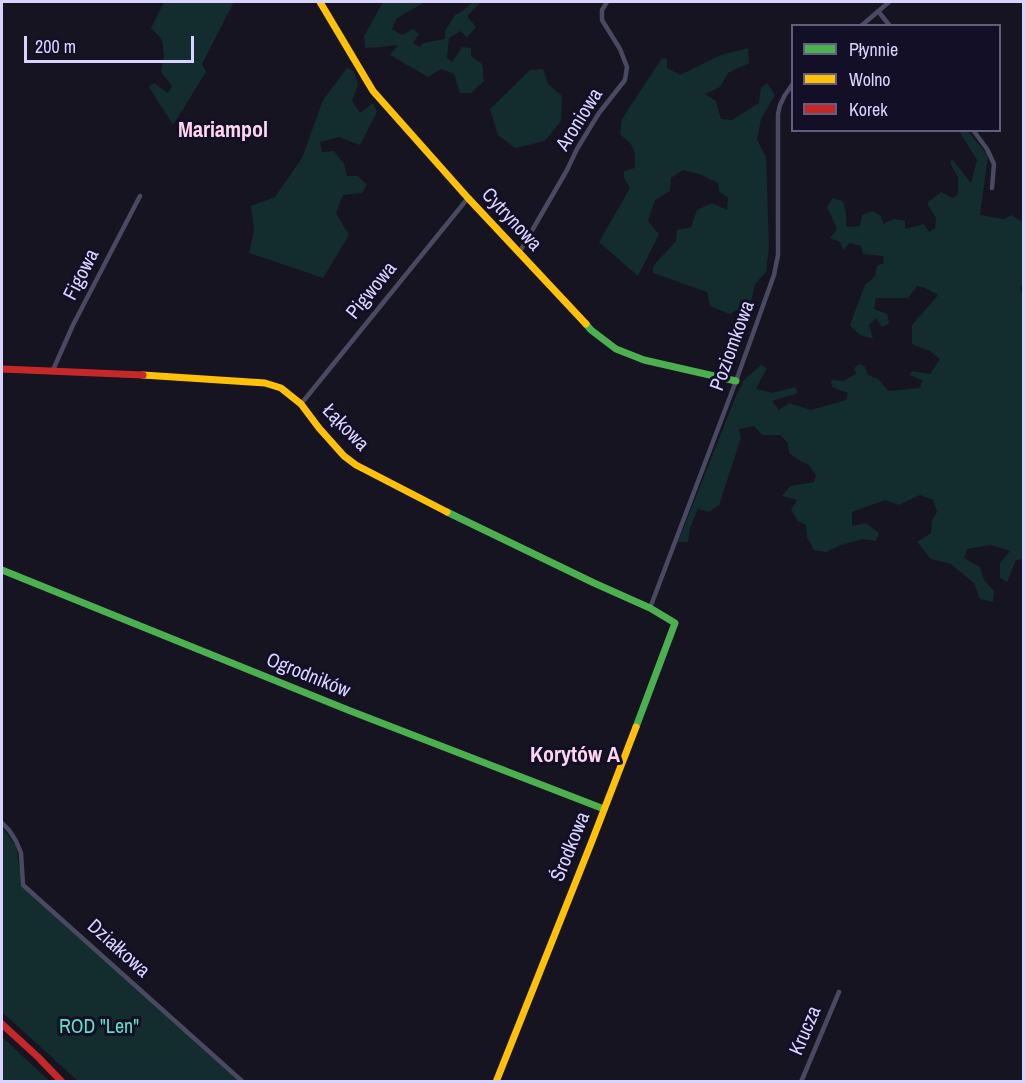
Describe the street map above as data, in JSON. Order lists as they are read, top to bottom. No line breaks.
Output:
{"streets":{"street":["Aroniowa","Cytrynowa","Figowa","Pigwowa","Poziomkowa","Łąkowa","Ogrodników","Środkowa","Działkowa","Krucza"]},"crossings":[["Aroniowa","Cytrynowa"],["Cytrynowa","Pigwowa"],["Cytrynowa","Poziomkowa"],["Figowa","Łąkowa"],["Pigwowa","Łąkowa"],["Poziomkowa","Łąkowa"],["Łąkowa","Środkowa"],["Ogrodników","Środkowa"]],"districts":["Mariampol","Korytów A"],"parks":["ROD \"Len\""],"legend":["Płynnie","Wolno","Korek"],"scale_bar":"200 m"}
